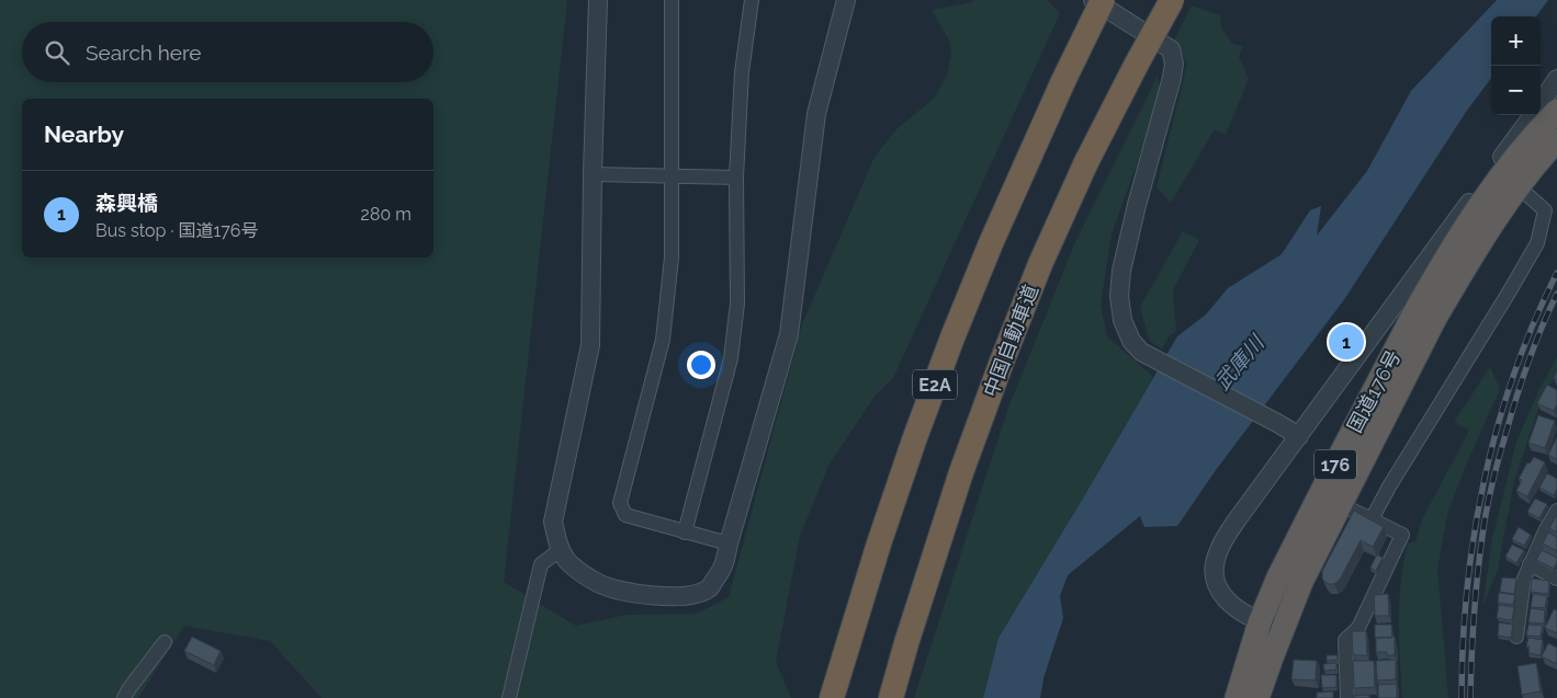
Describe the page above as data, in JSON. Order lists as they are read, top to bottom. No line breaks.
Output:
{"streets":{"highway":["中国自動車道","E2A","国道176号","176"]},"water":["武庫川"],"page":{"map_buttons":["+","−"],"search":"Search here","heading":"Nearby","list":[{"mark":"1","name":"森興橋","note":"Bus stop · 国道176号","value":"280 m"}],"pins":"1"}}
